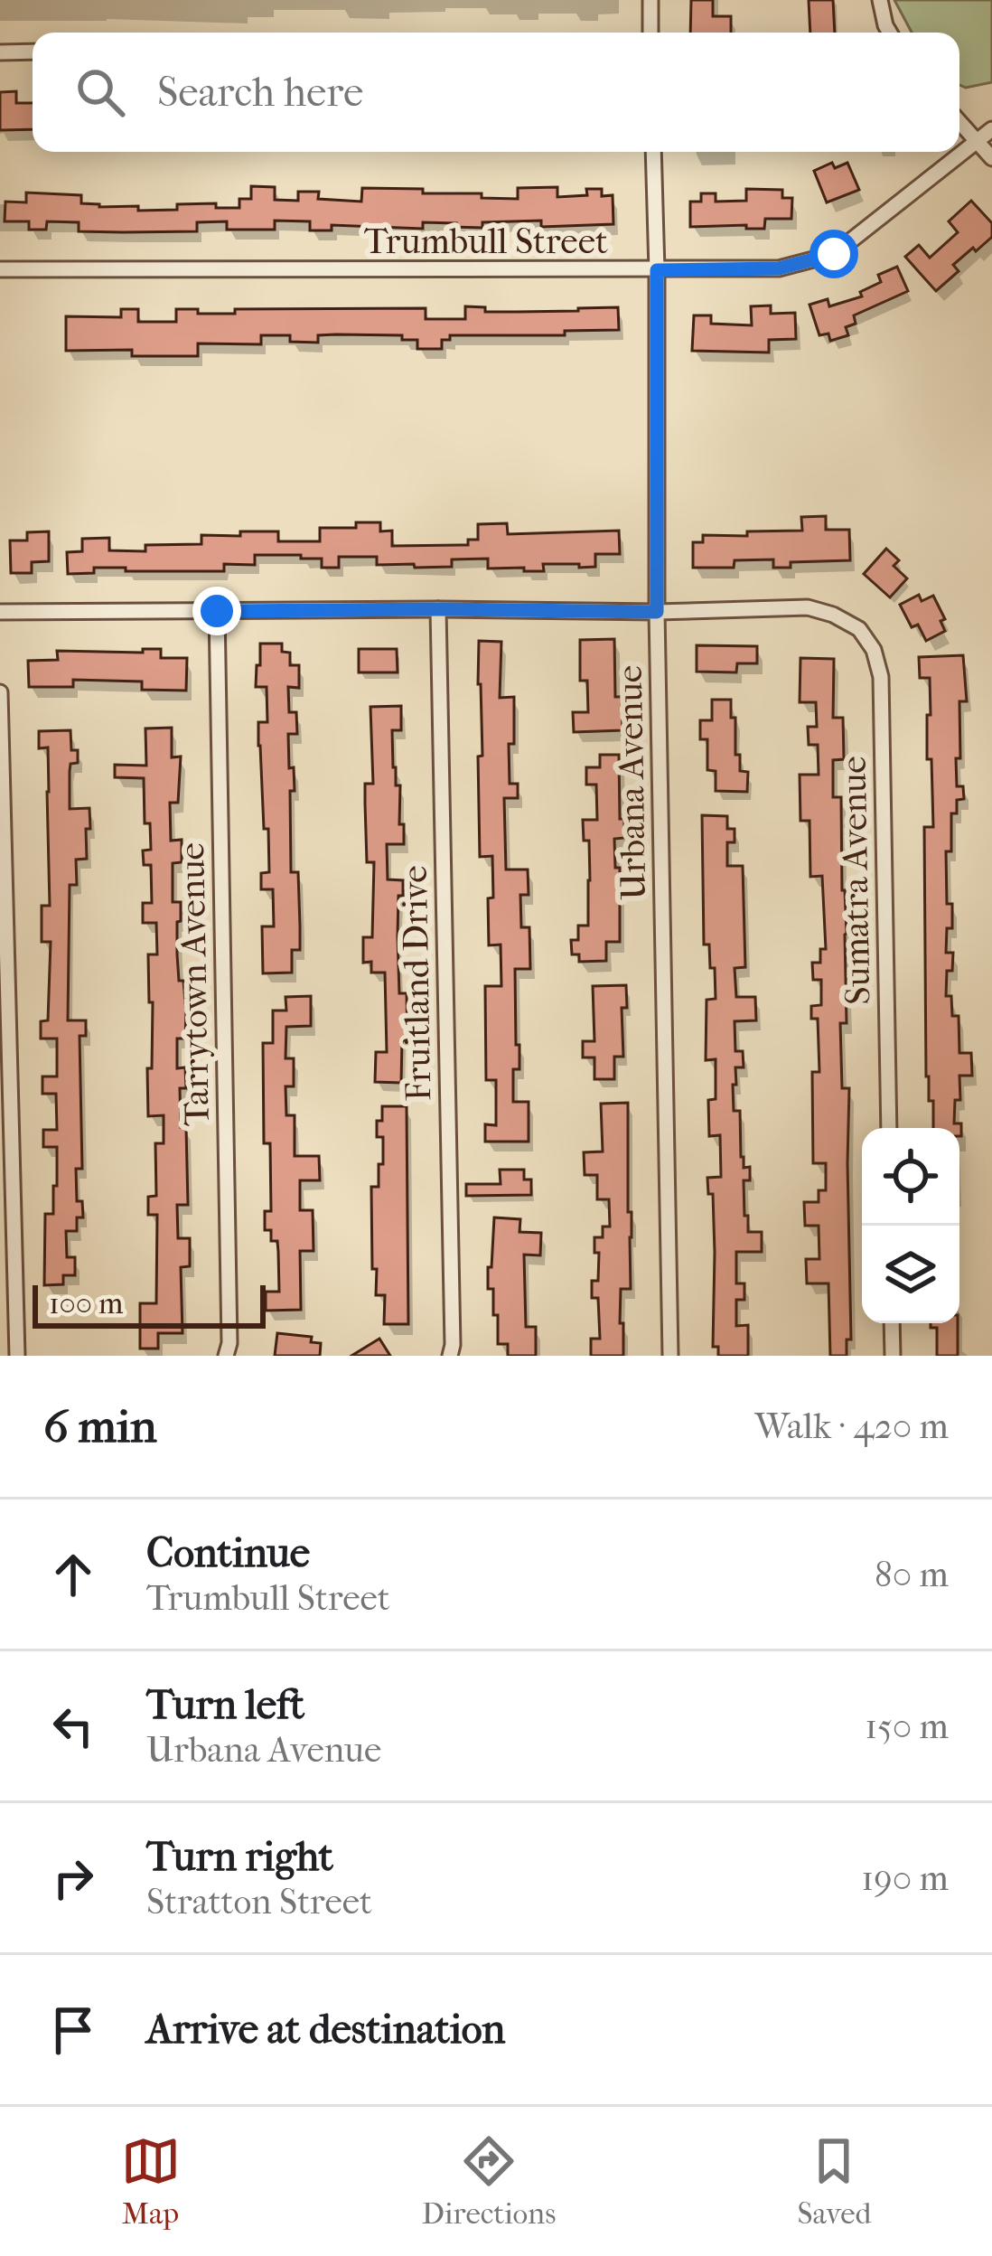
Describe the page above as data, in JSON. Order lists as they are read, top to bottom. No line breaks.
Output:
{"streets":{"street":["Trumbull Street","Urbana Avenue","Sumatra Avenue","Fruitland Drive","Tarrytown Avenue"]},"crossings":[["Trumbull Street","Urbana Avenue"],["Urbana Avenue","Sumatra Avenue"]],"scale_bar":"100 m","page":{"search":"Search here","scale":"100 m","heading":["6 min","Walk · 420 m"],"list":[["Continue","Trumbull Street","80 m"],["Turn left","Urbana Avenue","150 m"],["Turn right","Stratton Street","190 m"],"Arrive at destination"],"nav":["Map","Directions","Saved"]}}
